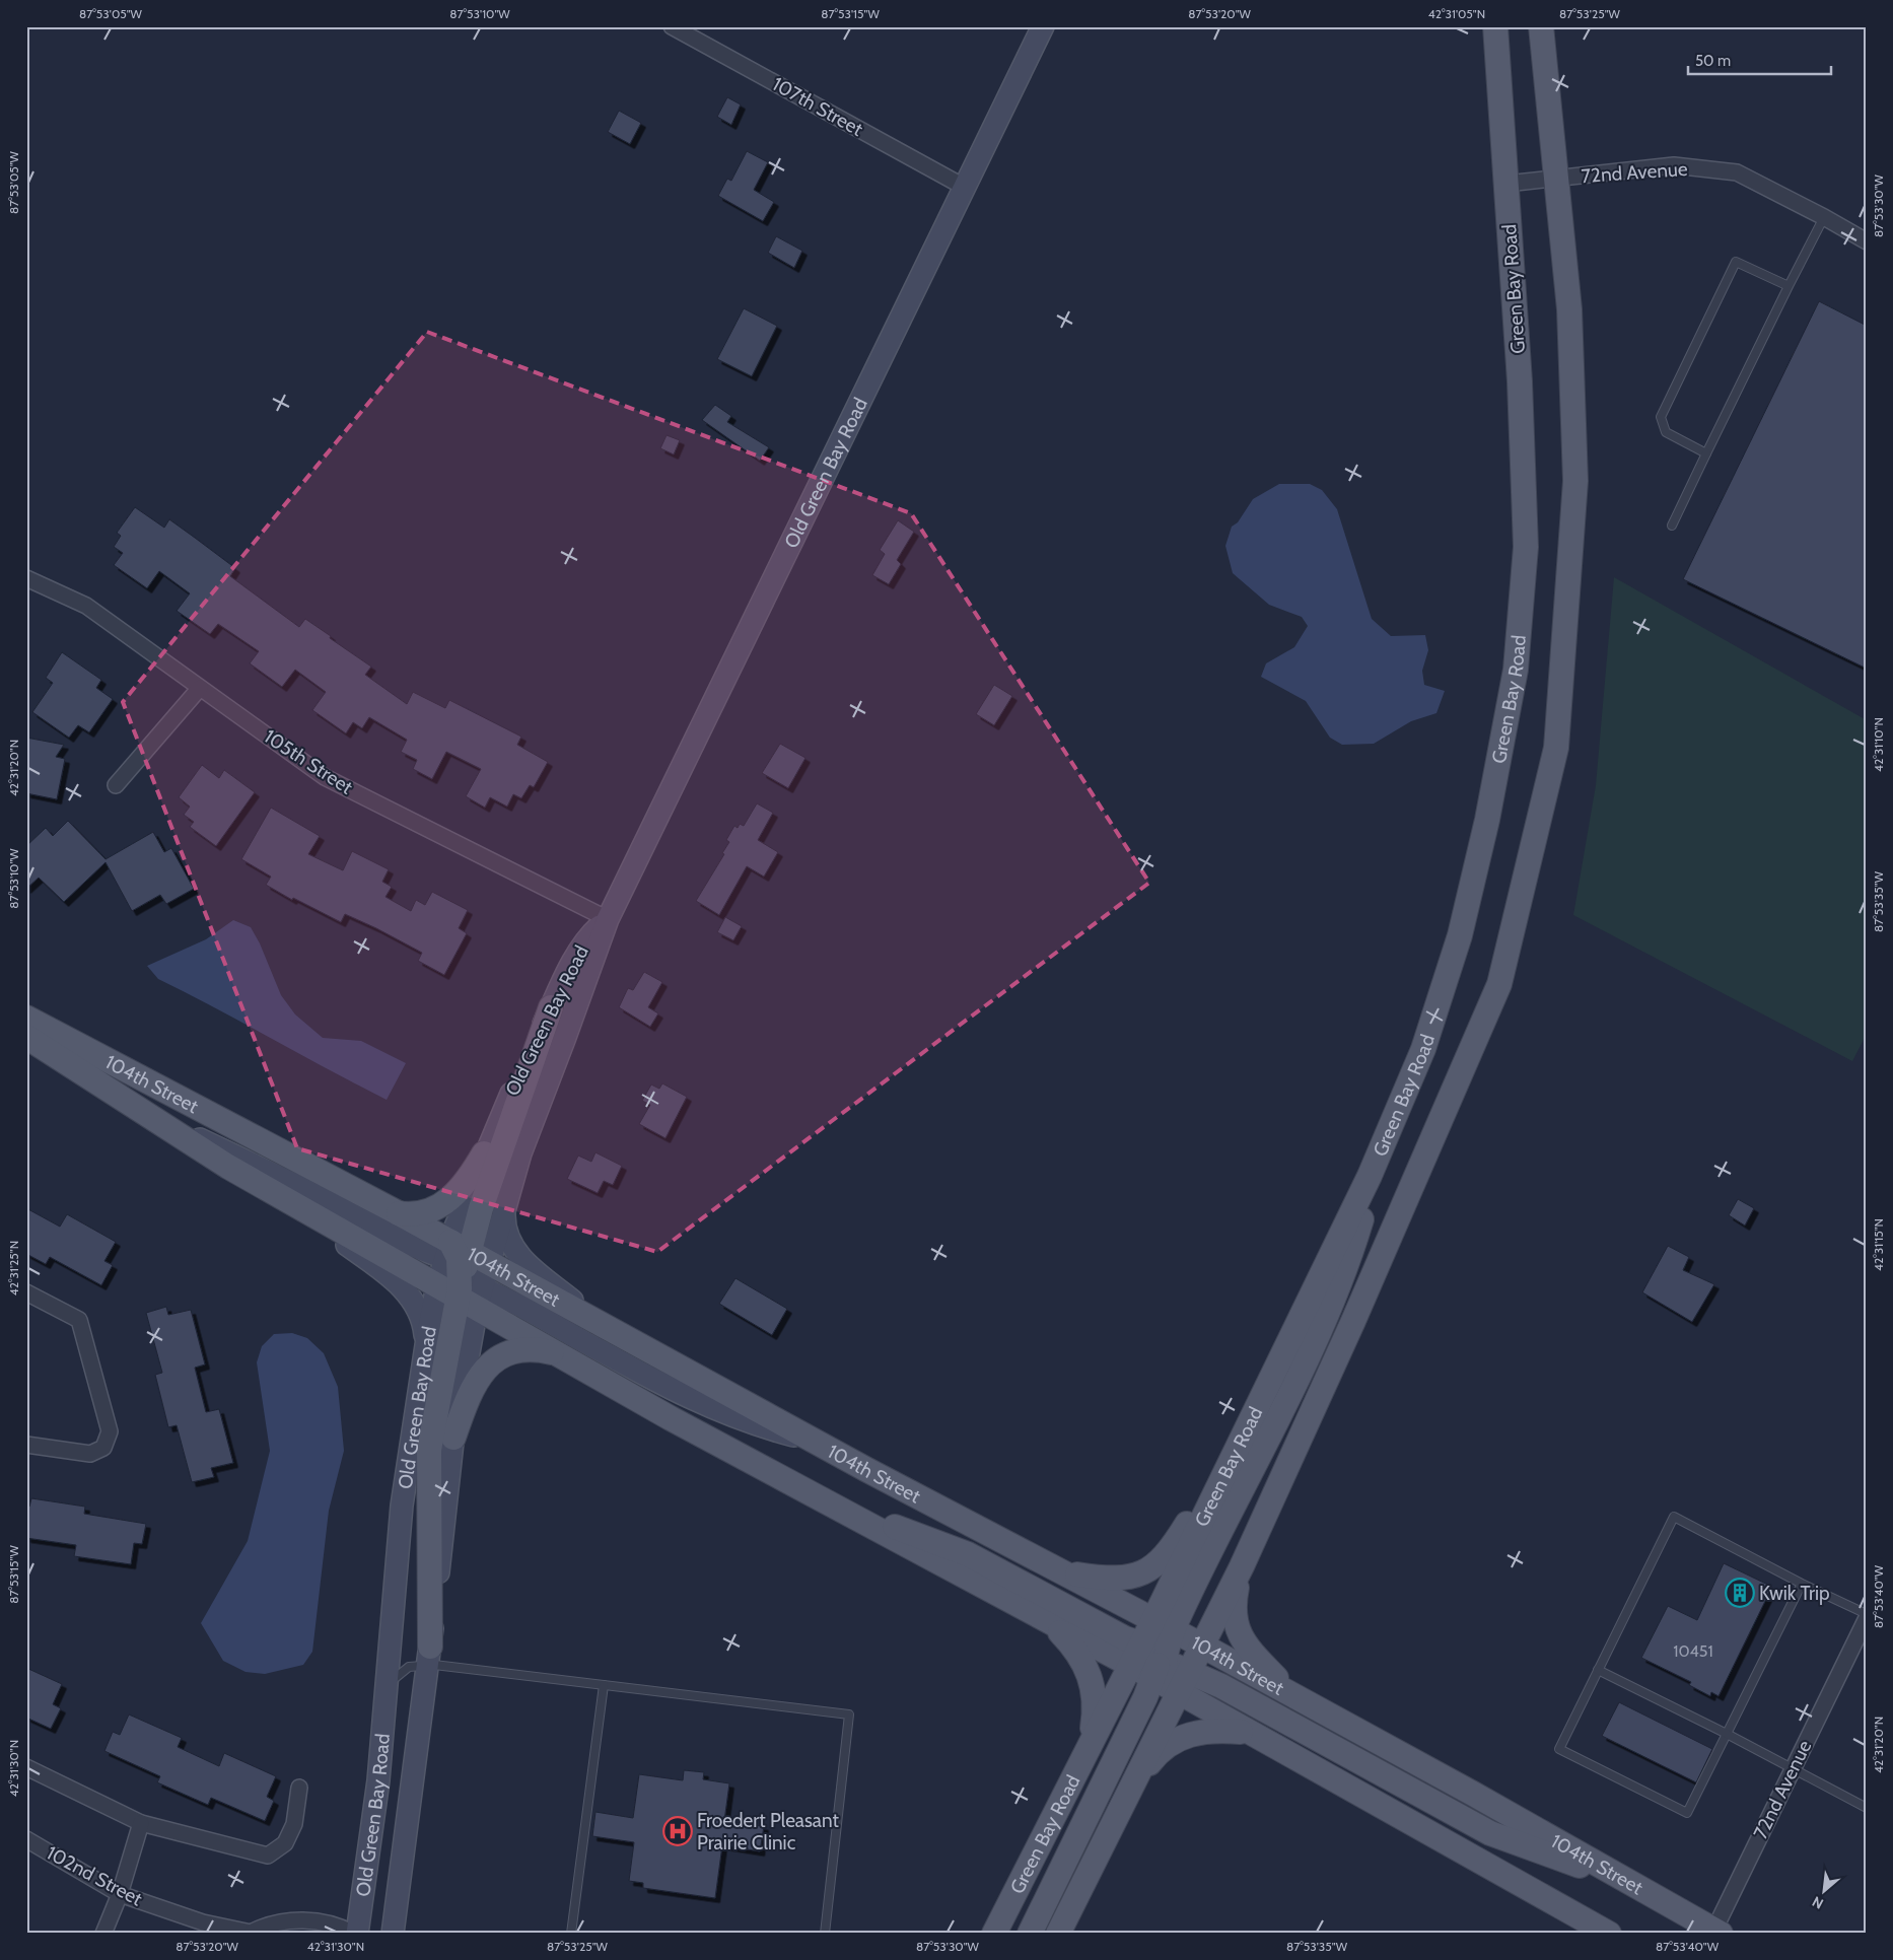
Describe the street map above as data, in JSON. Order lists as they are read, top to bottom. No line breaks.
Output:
{"streets":{"main road":["Green Bay Road","104th Street"],"street":["107th Street","72nd Avenue","Old Green Bay Road","105th Street","102nd Street"]},"crossings":[["107th Street","Old Green Bay Road"],["72nd Avenue","Green Bay Road"],["72nd Avenue","104th Street"],["Green Bay Road","104th Street"],["Old Green Bay Road","105th Street"],["Old Green Bay Road","104th Street"],["Old Green Bay Road","102nd Street"]],"places":{"building":["Kwik Trip"],"hospital":["Froedert Pleasant Prairie Clinic"]},"house_numbers":["10451"],"scale_bar":"50 m","north":"bottom left","coordinates":["87°53'05\"W","87°53'10\"W","87°53'15\"W","87°53'20\"W","42°31'05\"N","87°53'25\"W","87°53'30\"W","42°31'10\"N","42°31'20\"N","87°53'35\"W","42°31'15\"N","42°31'25\"N","87°53'40\"W","42°31'30\"N"]}
